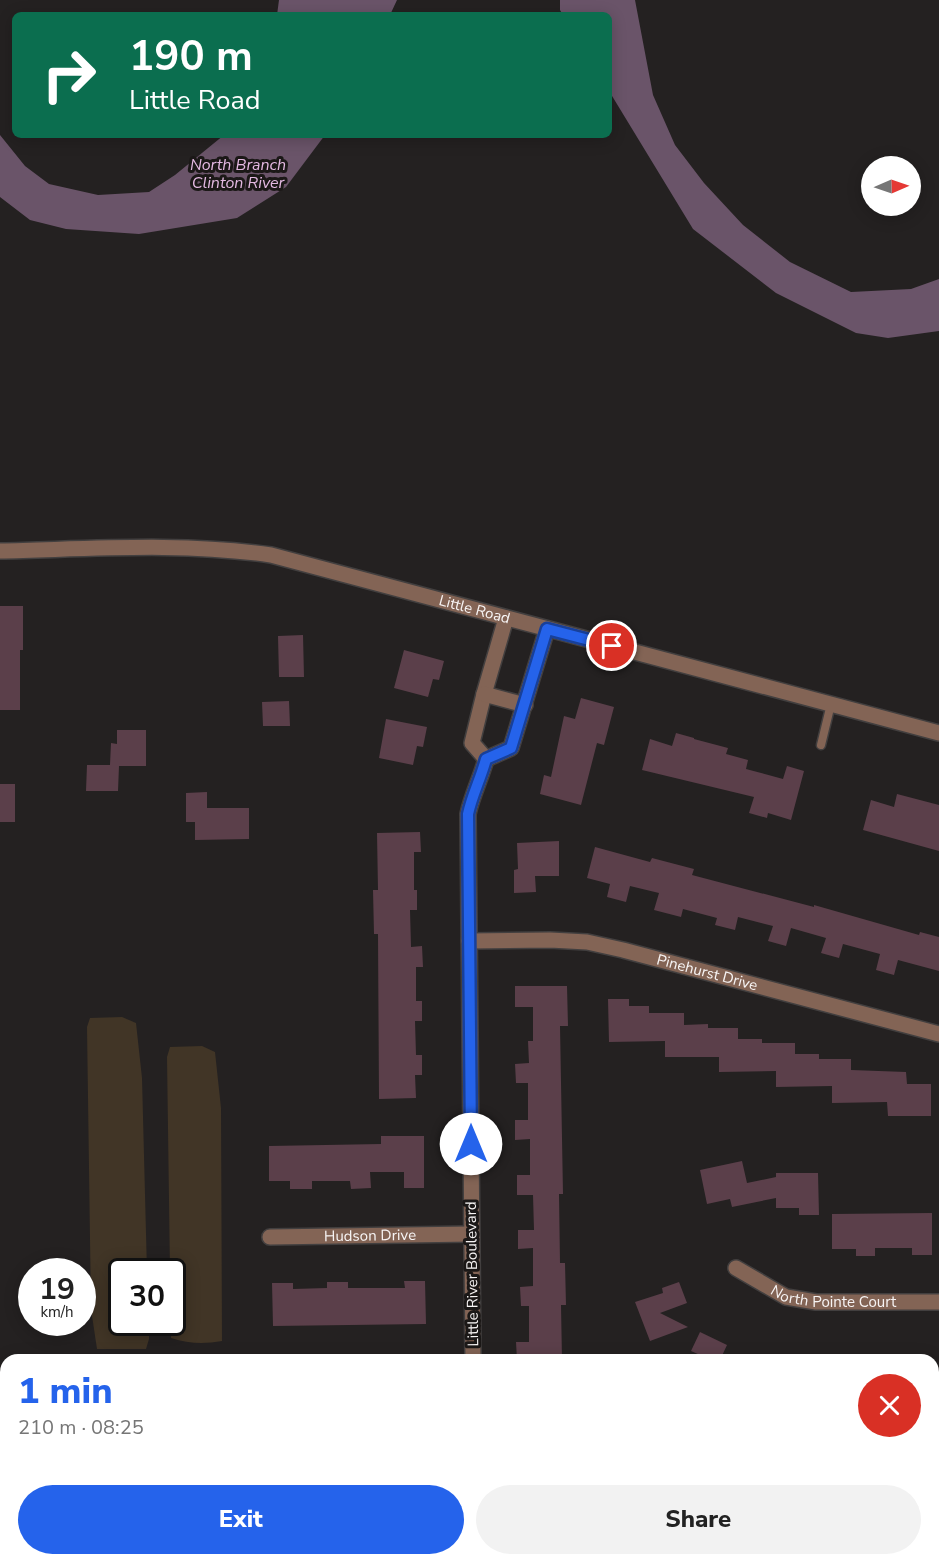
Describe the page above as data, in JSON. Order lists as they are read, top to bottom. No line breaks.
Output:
{"streets":{"street":["Little Road","Pinehurst Drive","Hudson Drive","Little River Boulevard","North Pointe Court"]},"crossings":[["Pinehurst Drive","Little River Boulevard"],["Hudson Drive","Little River Boulevard"]],"water":["North Branch Clinton River"],"north":"right","page":{"turn":["190 m","Little Road"],"speed":"19 km/h","limit":"30","heading":["1 min","210 m · 08:25"],"buttons":["Exit","Share"]}}
